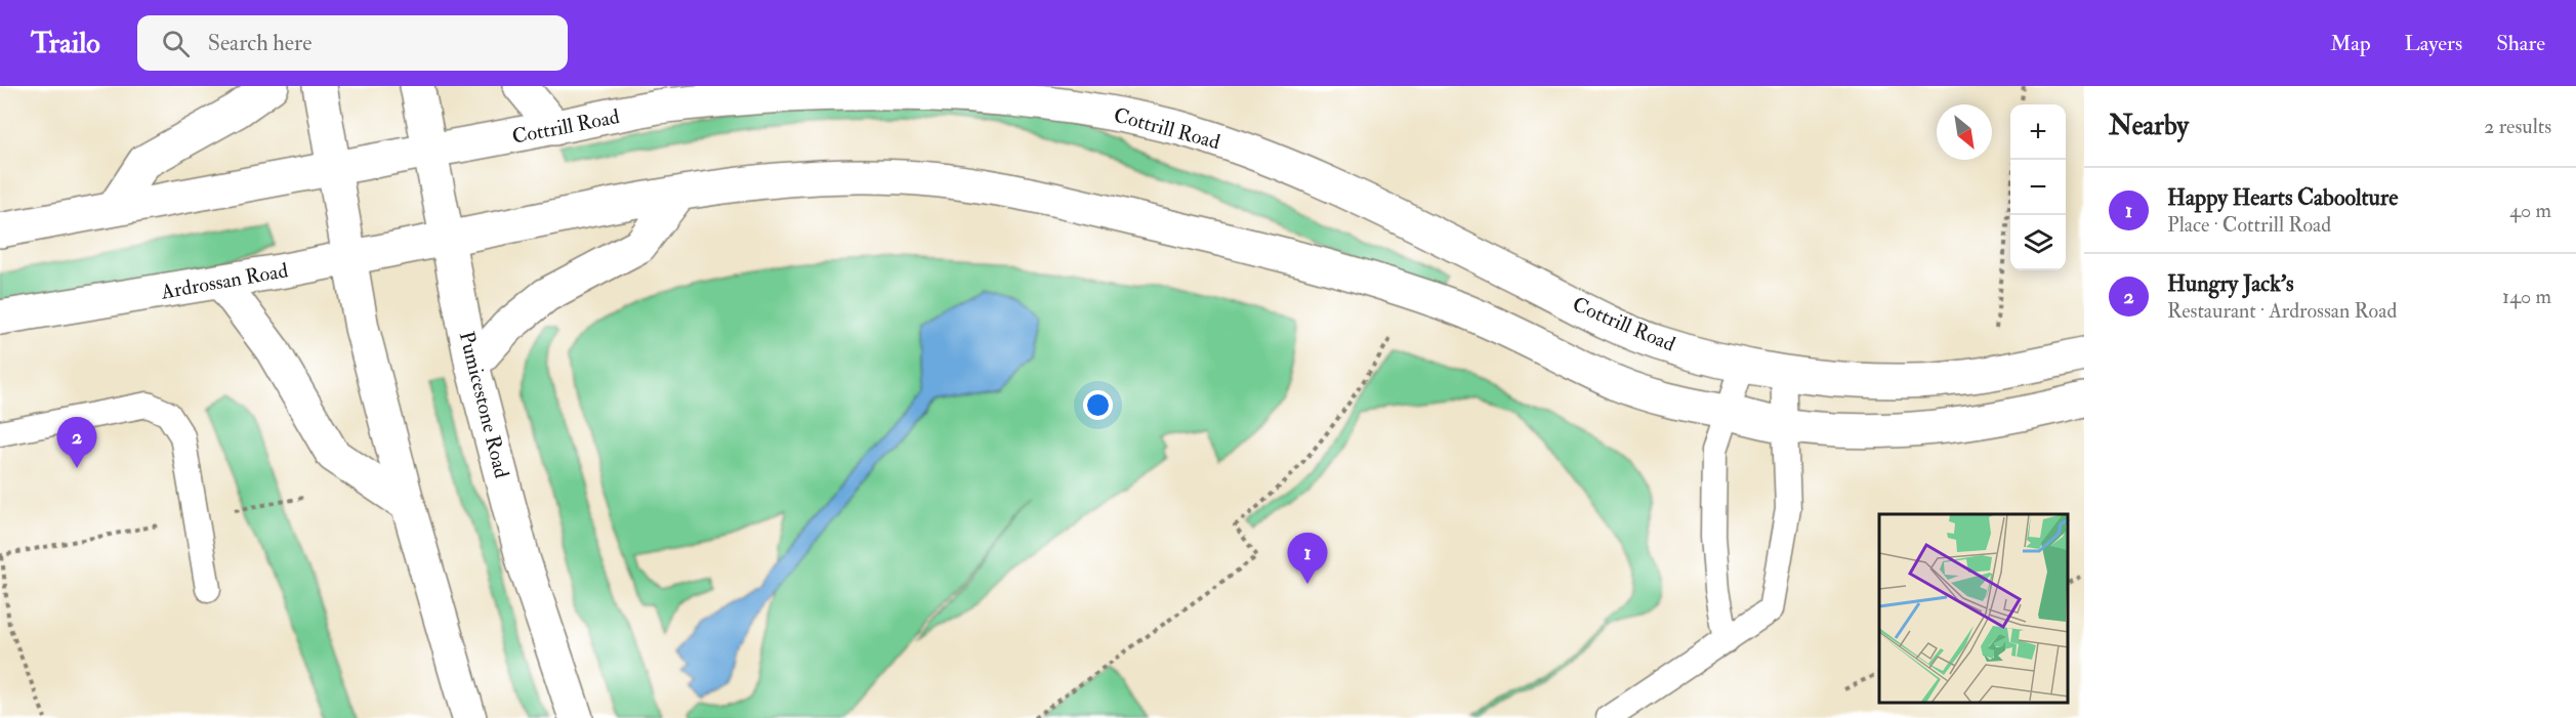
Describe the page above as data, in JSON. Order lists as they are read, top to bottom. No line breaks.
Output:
{"streets":{"street":["Cottrill Road","Ardrossan Road","Pumicestone Road"]},"crossings":[["Cottrill Road","Pumicestone Road"],["Ardrossan Road","Pumicestone Road"]],"north":"bottom right","page":{"header":"Trailo","search":"Search here","nav":["Map","Layers","Share"],"heading":["Nearby","2 results"],"map_buttons":["+","−"],"list":[{"mark":"1","name":"Happy Hearts Caboolture","note":"Place · Cottrill Road","value":"40 m"},{"mark":"2","name":"Hungry Jack's","note":"Restaurant · Ardrossan Road","value":"140 m"}],"pins":["2","1"]}}
